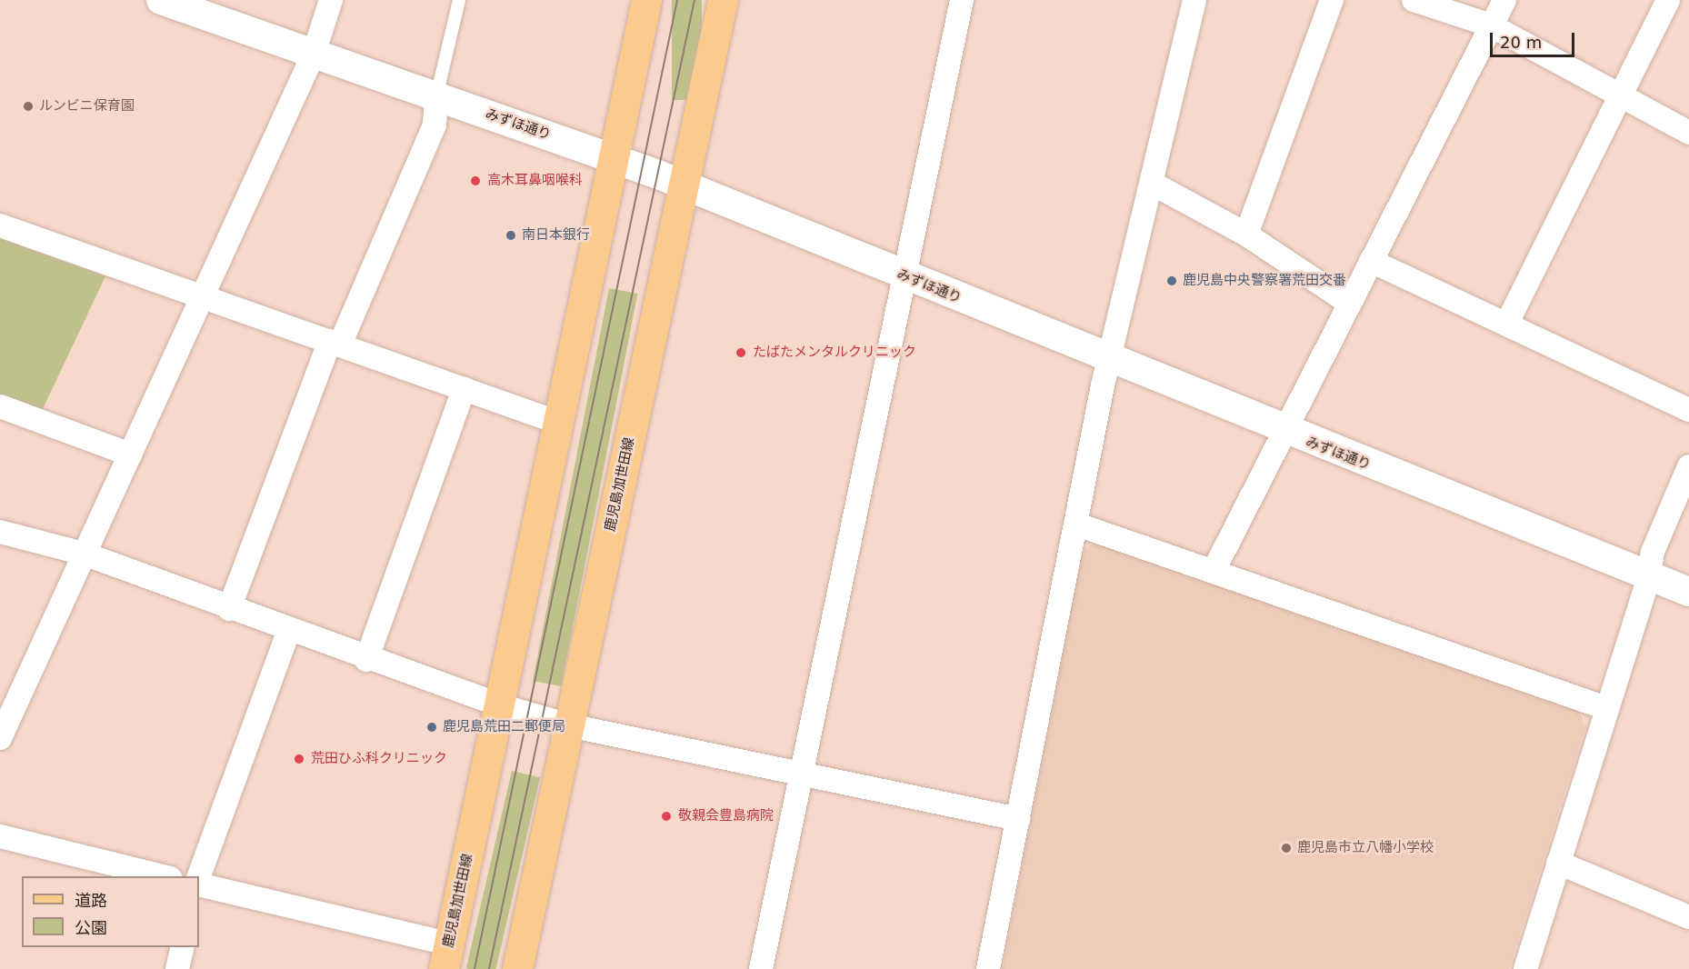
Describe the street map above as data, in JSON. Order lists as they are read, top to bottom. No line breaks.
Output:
{"streets":{"main road":["鹿児島加世田線"],"street":["みずほ通り"]},"crossings":[["みずほ通り","鹿児島加世田線"]],"places":["ルンビニ保育園","高木耳鼻咽喉科","南日本銀行","鹿児島中央警察署荒田交番","たばたメンタルクリニック","鹿児島荒田二郵便局","荒田ひふ科クリニック","敬親会豊島病院","鹿児島市立八幡小学校"],"legend":["道路","公園"],"scale_bar":"20 m"}
